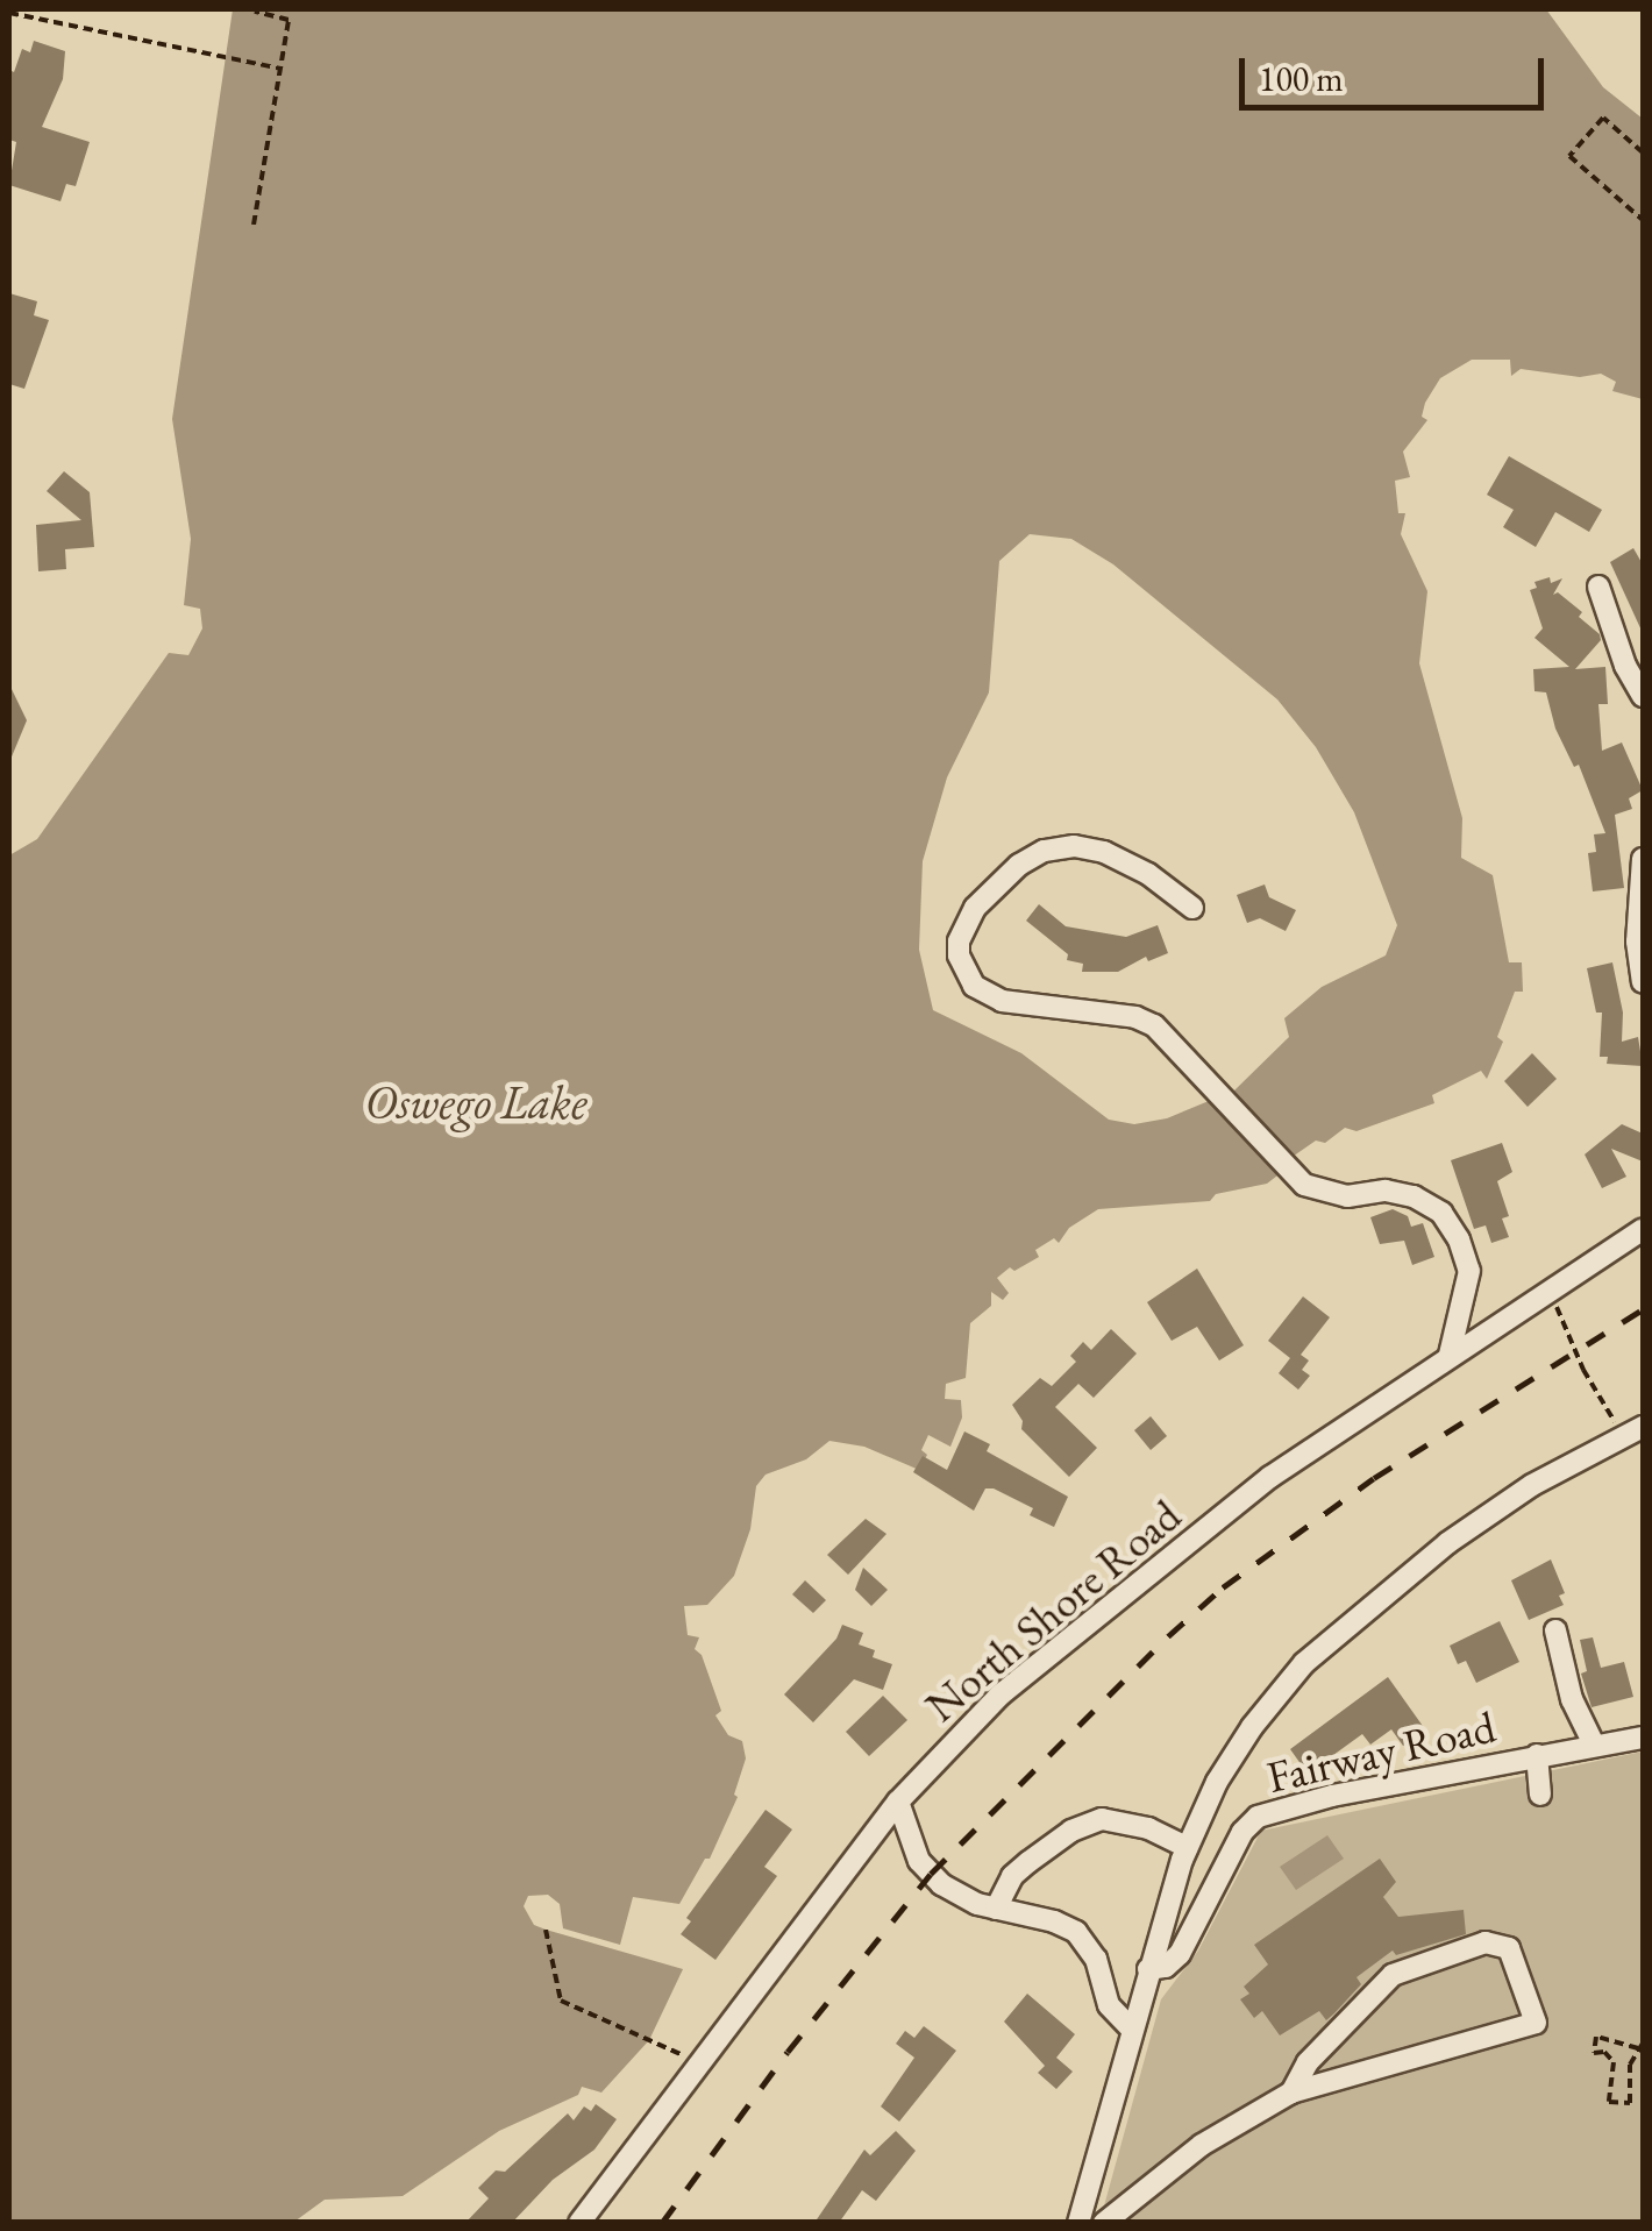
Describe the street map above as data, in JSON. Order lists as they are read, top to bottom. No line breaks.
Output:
{"streets":{"street":["North Shore Road","Fairway Road"]},"water":["Oswego Lake"],"scale_bar":"100 m"}
